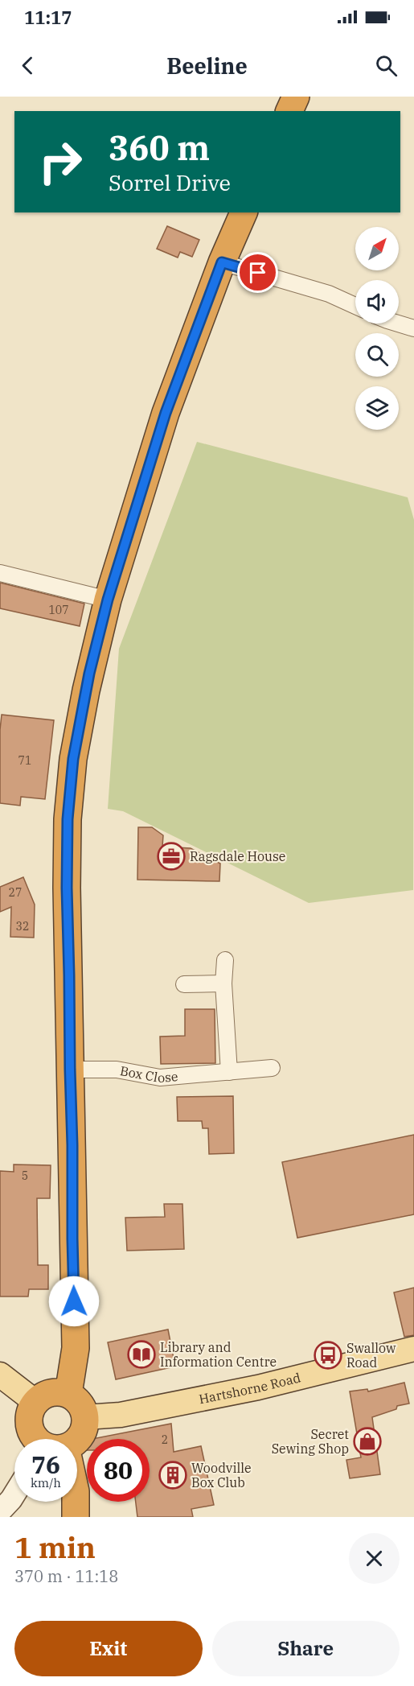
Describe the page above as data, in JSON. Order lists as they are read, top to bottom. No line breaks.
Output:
{"streets":{"main road":["Hartshorne Road"],"street":["Box Close"]},"places":{"office":["Ragsdale House"],"library":["Library and Information Centre"],"bus stop":["Swallow Road"],"shop":["Secret Sewing Shop"],"building":["Woodville Box Club"]},"house_numbers":["107","71","27","32","5","2"],"north":"top right","page":{"status":"11:17","header":"Beeline","turn":["360 m","Sorrel Drive"],"speed":"76 km/h","limit":"80","heading":["1 min","370 m · 11:18"],"buttons":["Exit","Share"]}}
